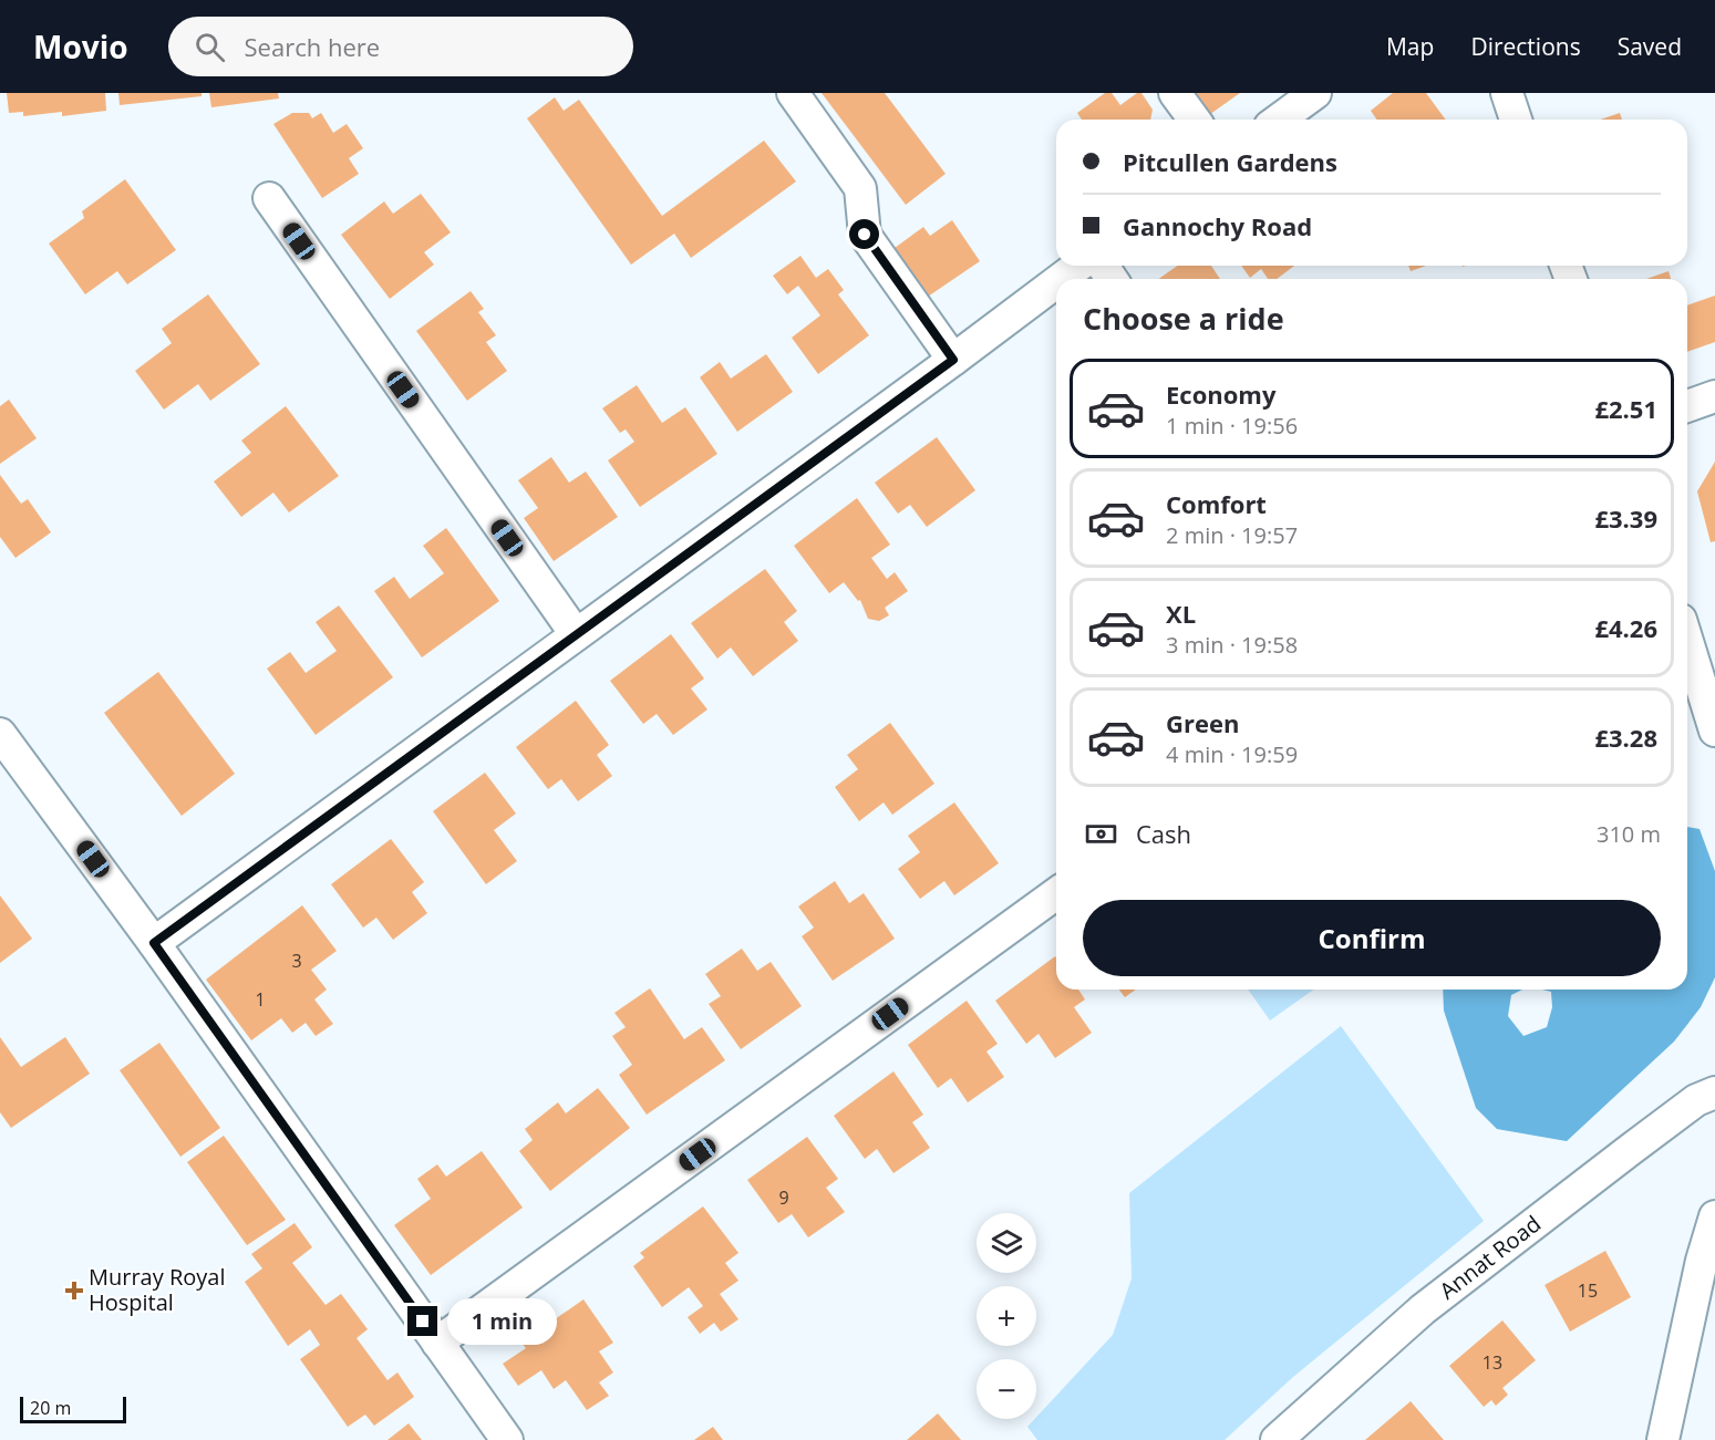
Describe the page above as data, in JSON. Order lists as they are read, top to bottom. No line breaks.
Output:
{"streets":{"street":["Annat Road"]},"places":{"health":["Murray Royal Hospital"]},"house_numbers":["3","1","9","15","13"],"scale_bar":"20 m","page":{"header":"Movio","search":"Search here","nav":["Map","Directions","Saved"],"banner":["Pitcullen Gardens","Gannochy Road"],"heading":"Choose a ride","list":[{"name":"Economy","note":"1 min · 19:56","value":"£2.51"},{"name":"Comfort","note":"2 min · 19:57","value":"£3.39"},{"name":"XL","note":"3 min · 19:58","value":"£4.26"},{"name":"Green","note":"4 min · 19:59","value":"£3.28"}],"pay":["Cash","310 m"],"buttons":"Confirm","map_buttons":["+","−"],"bubble":"1 min","scale":"20 m"}}
